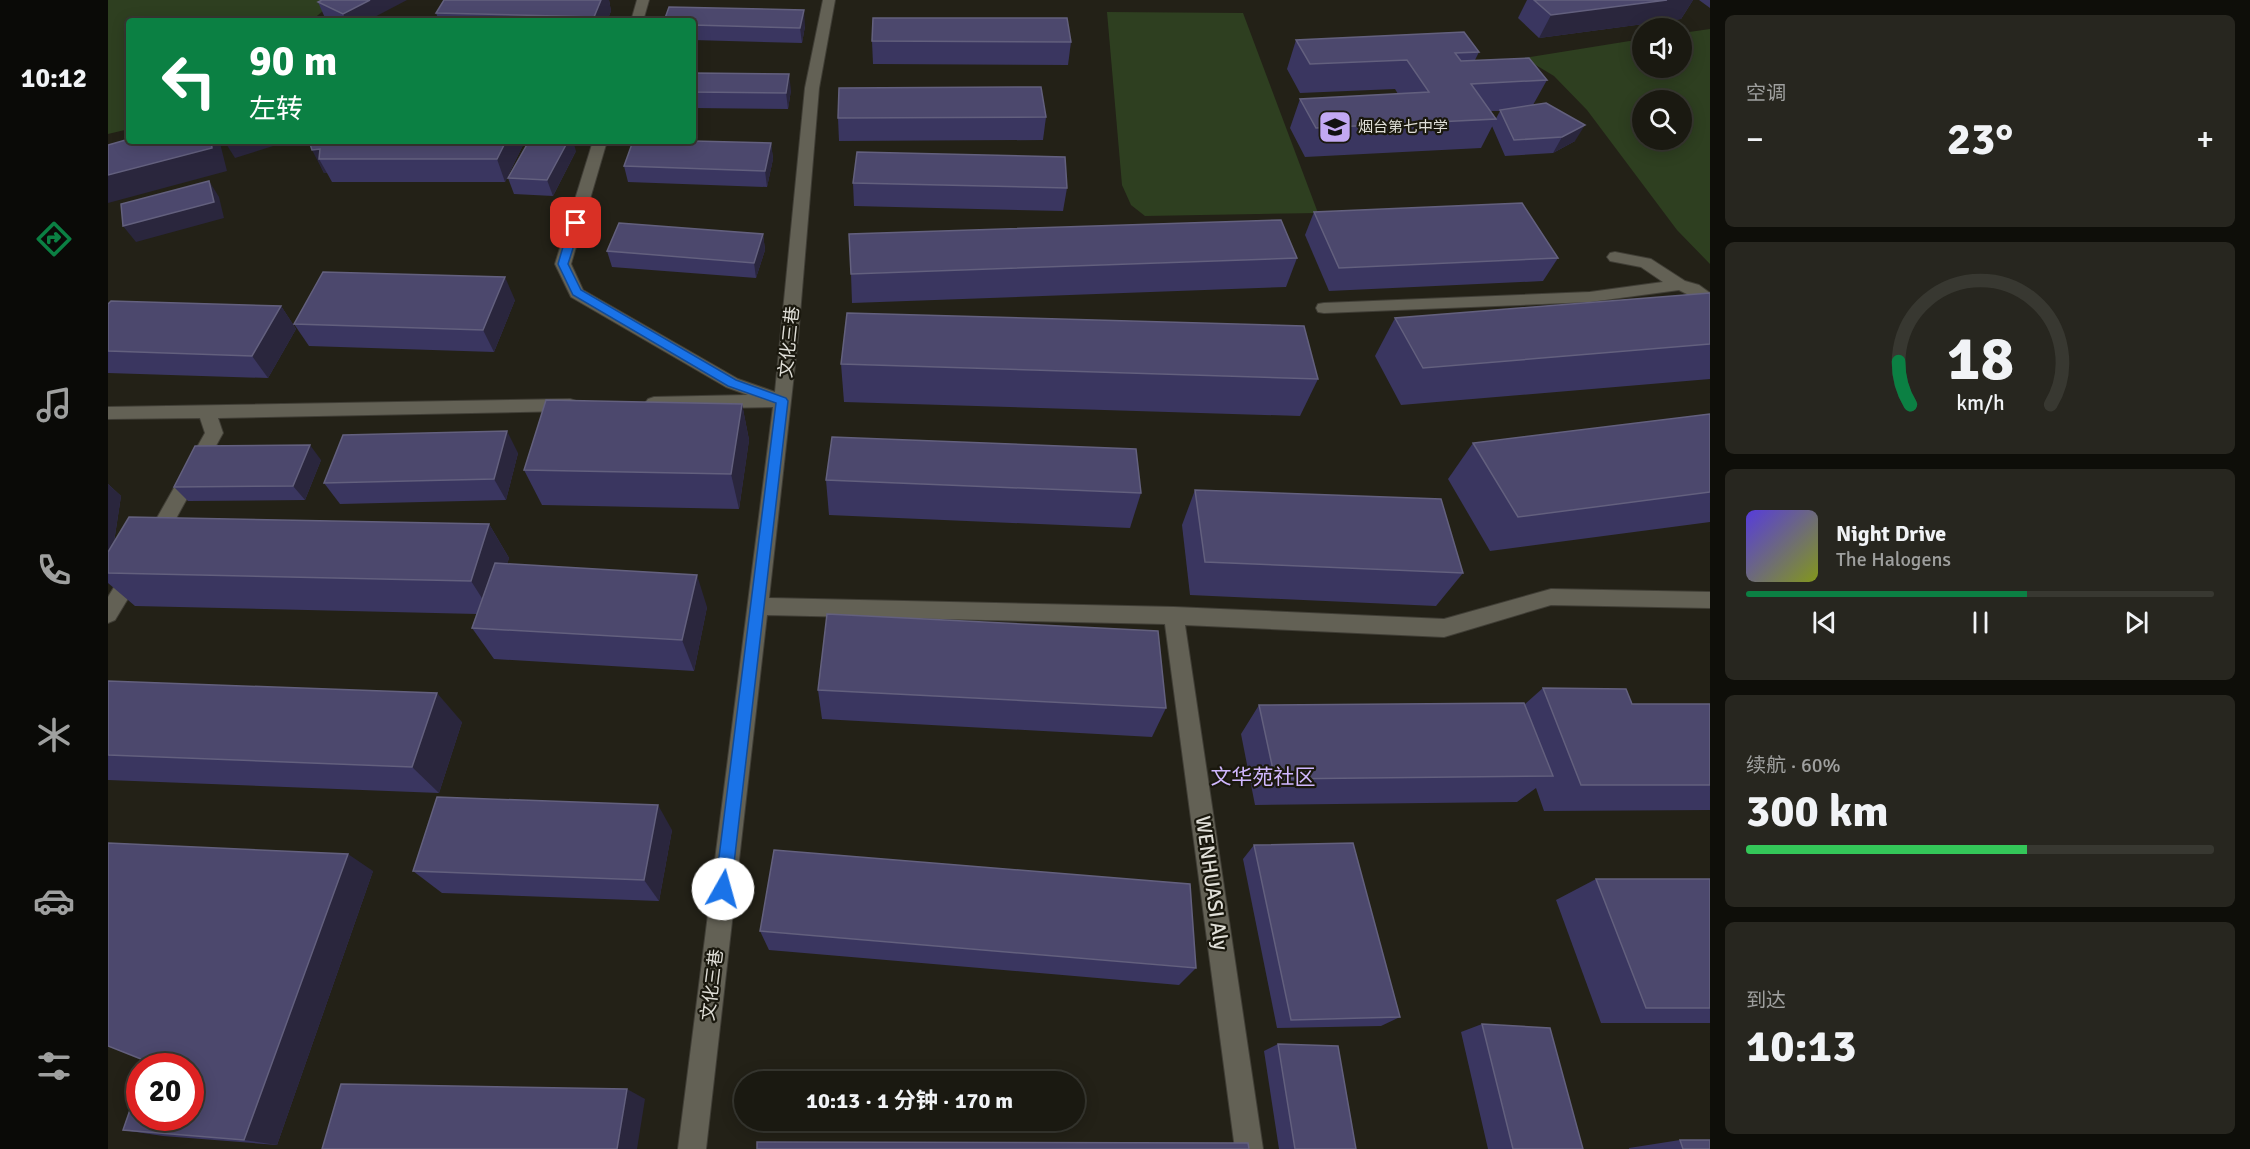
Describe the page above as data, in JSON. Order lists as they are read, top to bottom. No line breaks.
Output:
{"streets":{"lane":["文化三巷","WENHUASI Aly"]},"districts":["文华苑社区"],"places":{"school or university":["烟台第七中学"]},"page":{"tabs":"10:12","tile":["空调",["续航 · 60%","300 km"],["到达","10:13"]],"turn":["90 m","左转"],"heat":["−","23°","+"],"song":["Night Drive","The Halogens"],"limit":"20","trip":"10:13 · 1 分钟 · 170 m","gauge":["18","km/h"]}}
